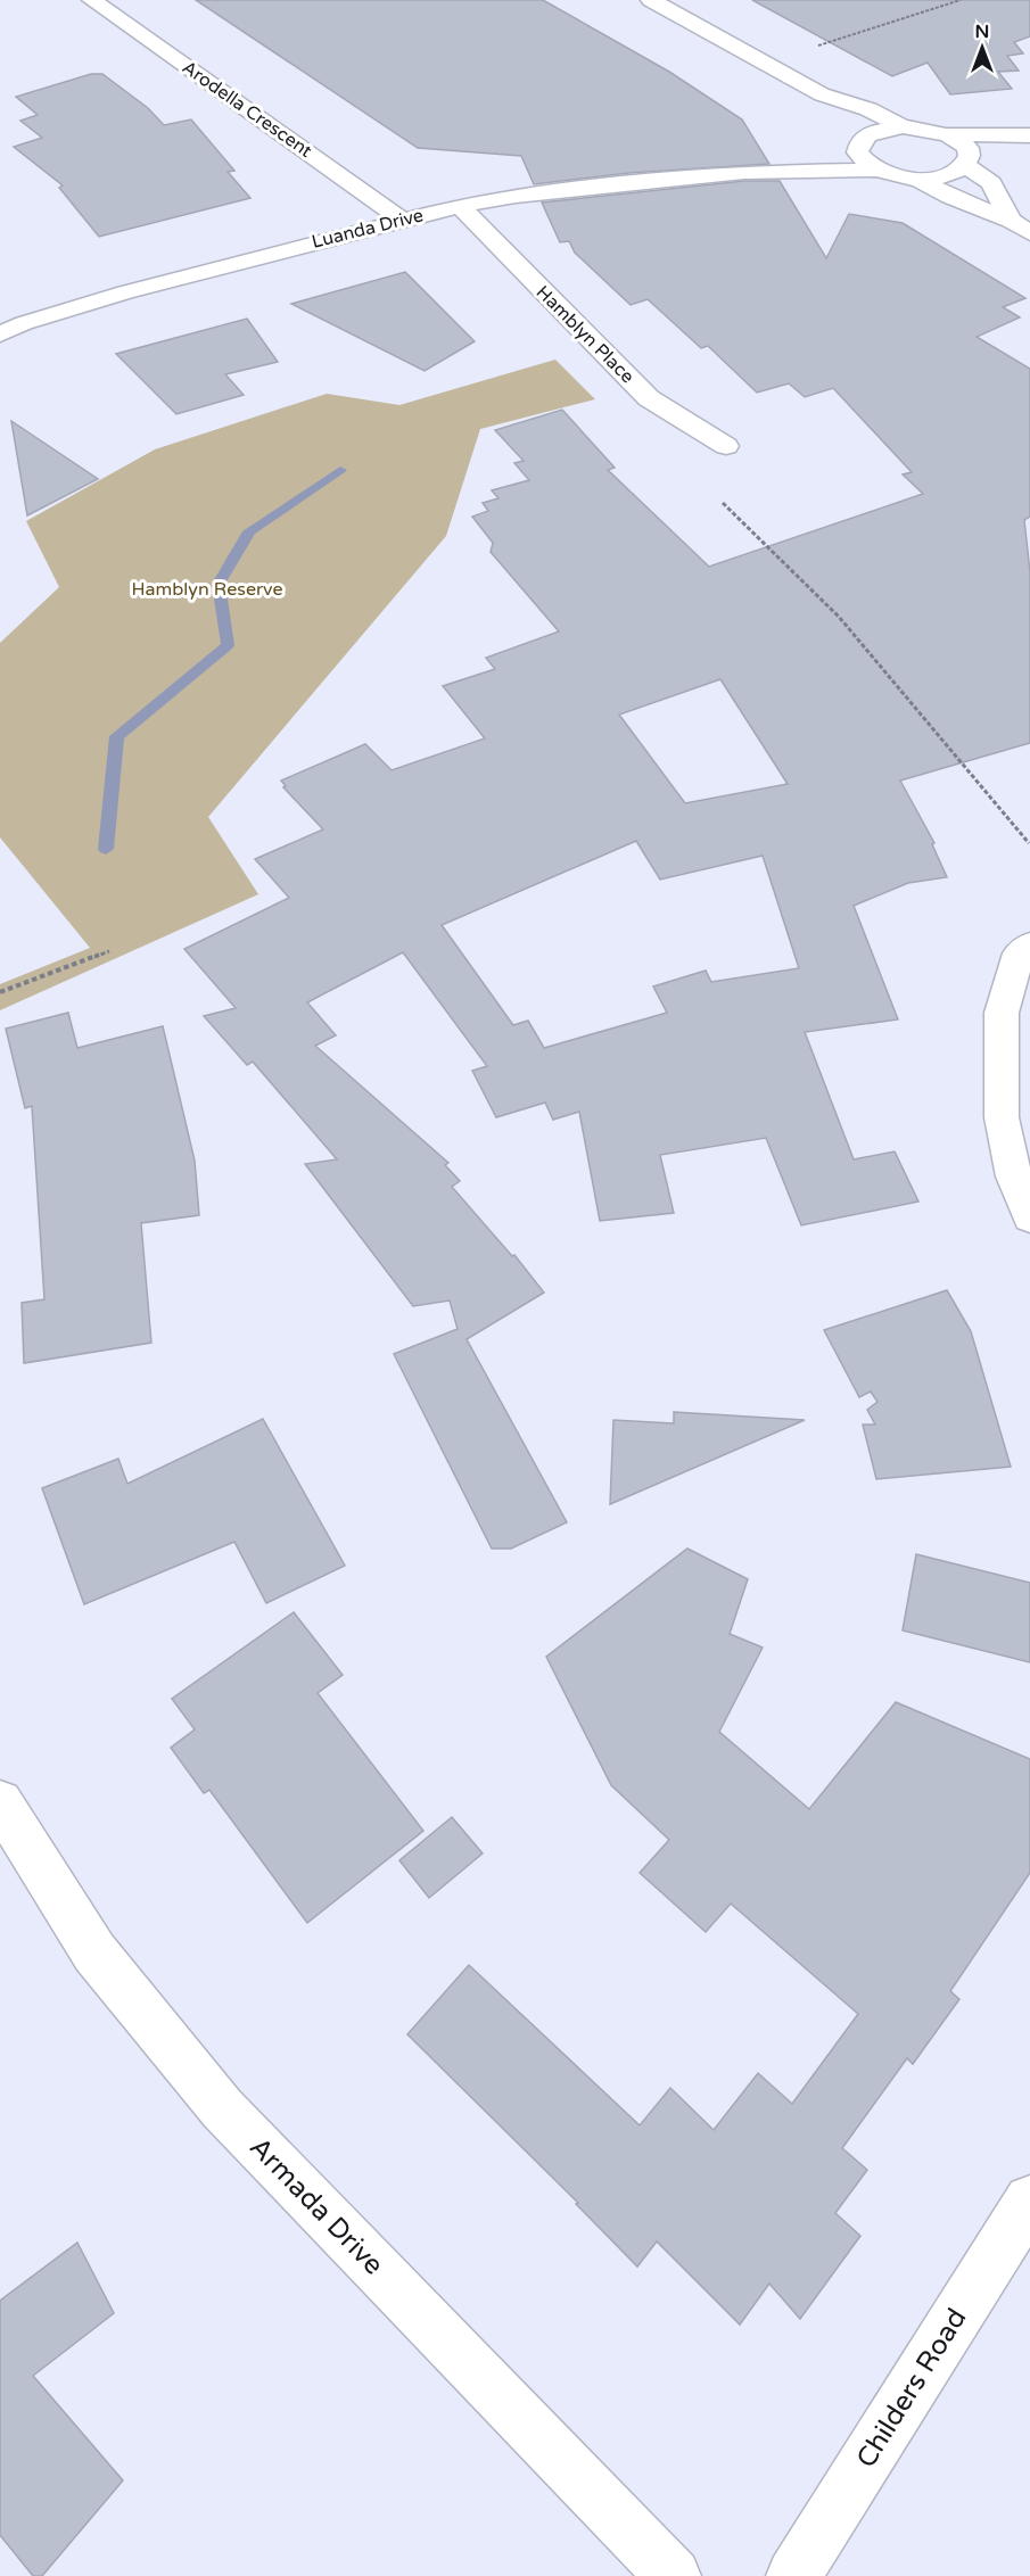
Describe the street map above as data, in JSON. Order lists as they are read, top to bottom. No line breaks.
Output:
{"streets":{"street":["Arodella Crescent","Luanda Drive","Hamblyn Place","Armada Drive","Childers Road"]},"crossings":[["Arodella Crescent","Luanda Drive"],["Luanda Drive","Hamblyn Place"]],"parks":["Hamblyn Reserve"],"north":"top"}
